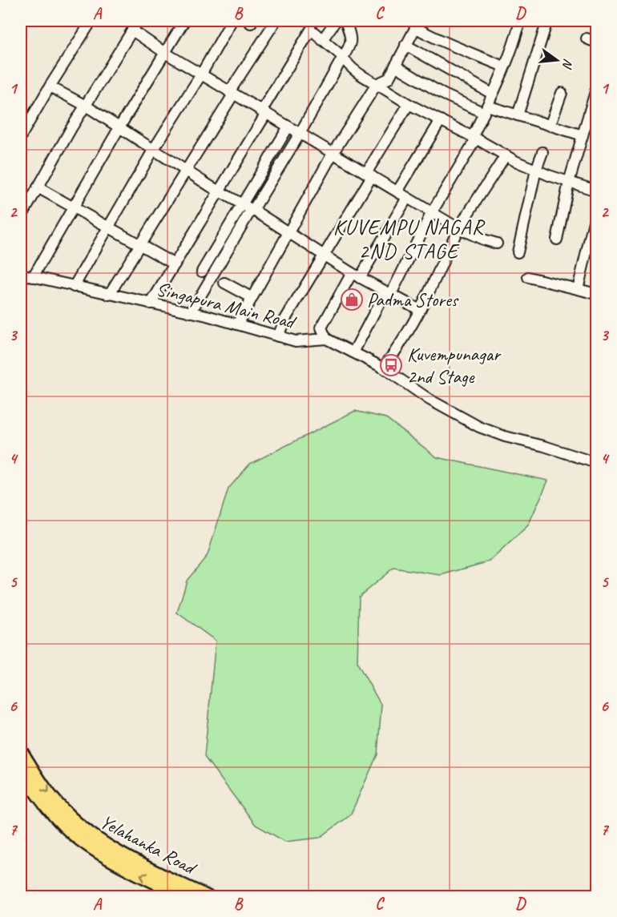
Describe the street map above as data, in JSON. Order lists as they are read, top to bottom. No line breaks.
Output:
{"streets":{"main road":["Yelahanka Road"],"street":["Singapura Main Road"]},"districts":["KUVEMPU NAGAR 2ND STAGE"],"places":{"shop":["Padma Stores"],"bus stop":["Kuvempunagar 2nd Stage"]},"north":"right","grid":{"columns":["A","B","C","D"],"rows":["1","2","3","4","5","6","7"]}}
